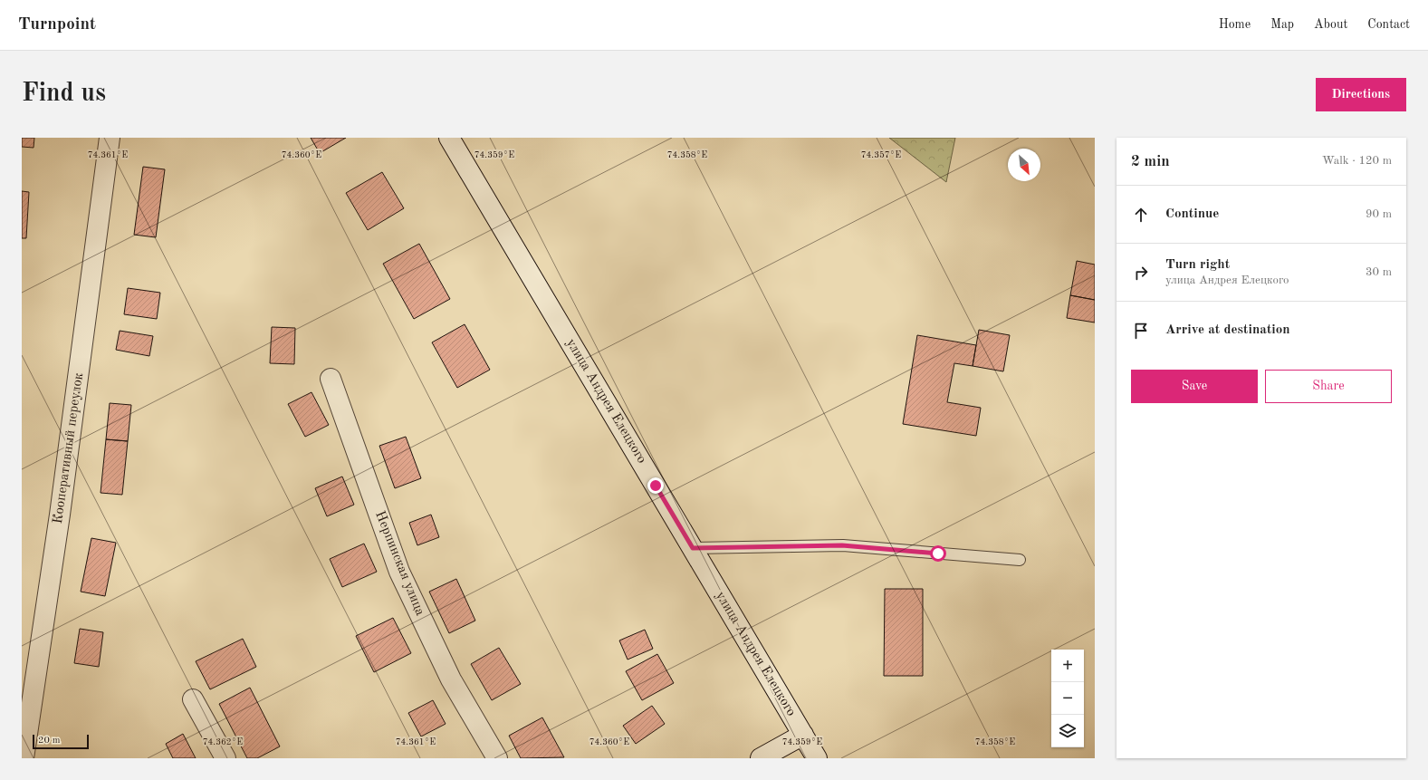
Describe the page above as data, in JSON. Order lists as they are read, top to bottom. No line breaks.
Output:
{"streets":{"street":["улица Андрея Елецкого","Кооперативный переулок","Нерпинская улица"]},"scale_bar":"20 m","north":"bottom right","page":{"header":"Turnpoint","nav":["Home","Map","About","Contact"],"buttons":["Directions",["Save","Share"]],"title":"Find us","heading":["2 min","Walk · 120 m"],"list":[["Continue","90 m"],["Turn right","улица Андрея Елецкого","30 m"],"Arrive at destination"],"map_buttons":["+","−"],"scale":"20 m"},"coordinates":["74.361°E","74.360°E","74.359°E","74.358°E","74.357°E","74.362°E"]}
